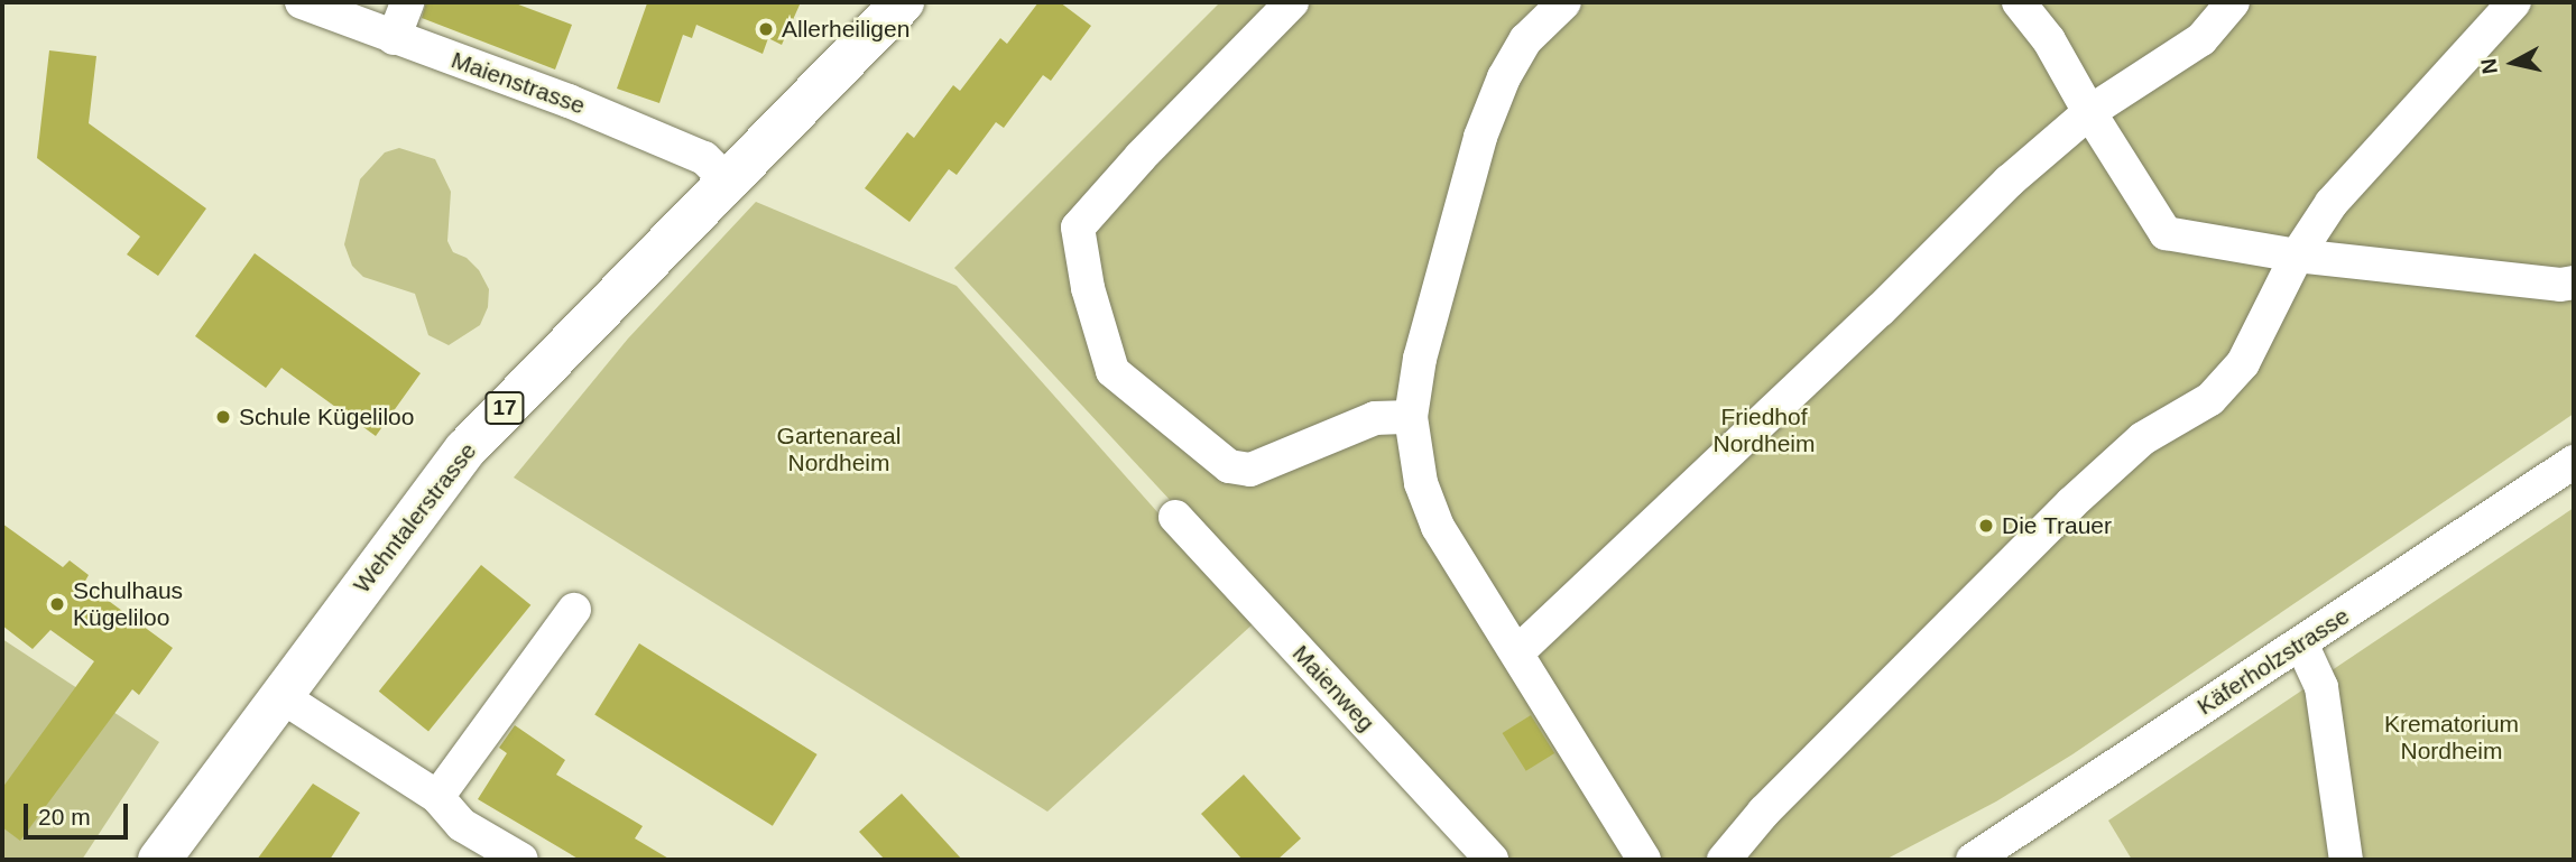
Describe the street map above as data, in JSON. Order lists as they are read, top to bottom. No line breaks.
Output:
{"streets":{"main road":["17","Wehntalerstrasse"],"street":["Maienstrasse","Käferholzstrasse","Maienweg"]},"crossings":[["Maienstrasse","Wehntalerstrasse"]],"parks":["Friedhof Nordheim","Gartenareal Nordheim","Krematorium Nordheim"],"places":["Allerheiligen","Schule Kügeliloo","Die Trauer","Schulhaus Kügeliloo"],"scale_bar":"20 m","north":"left"}
